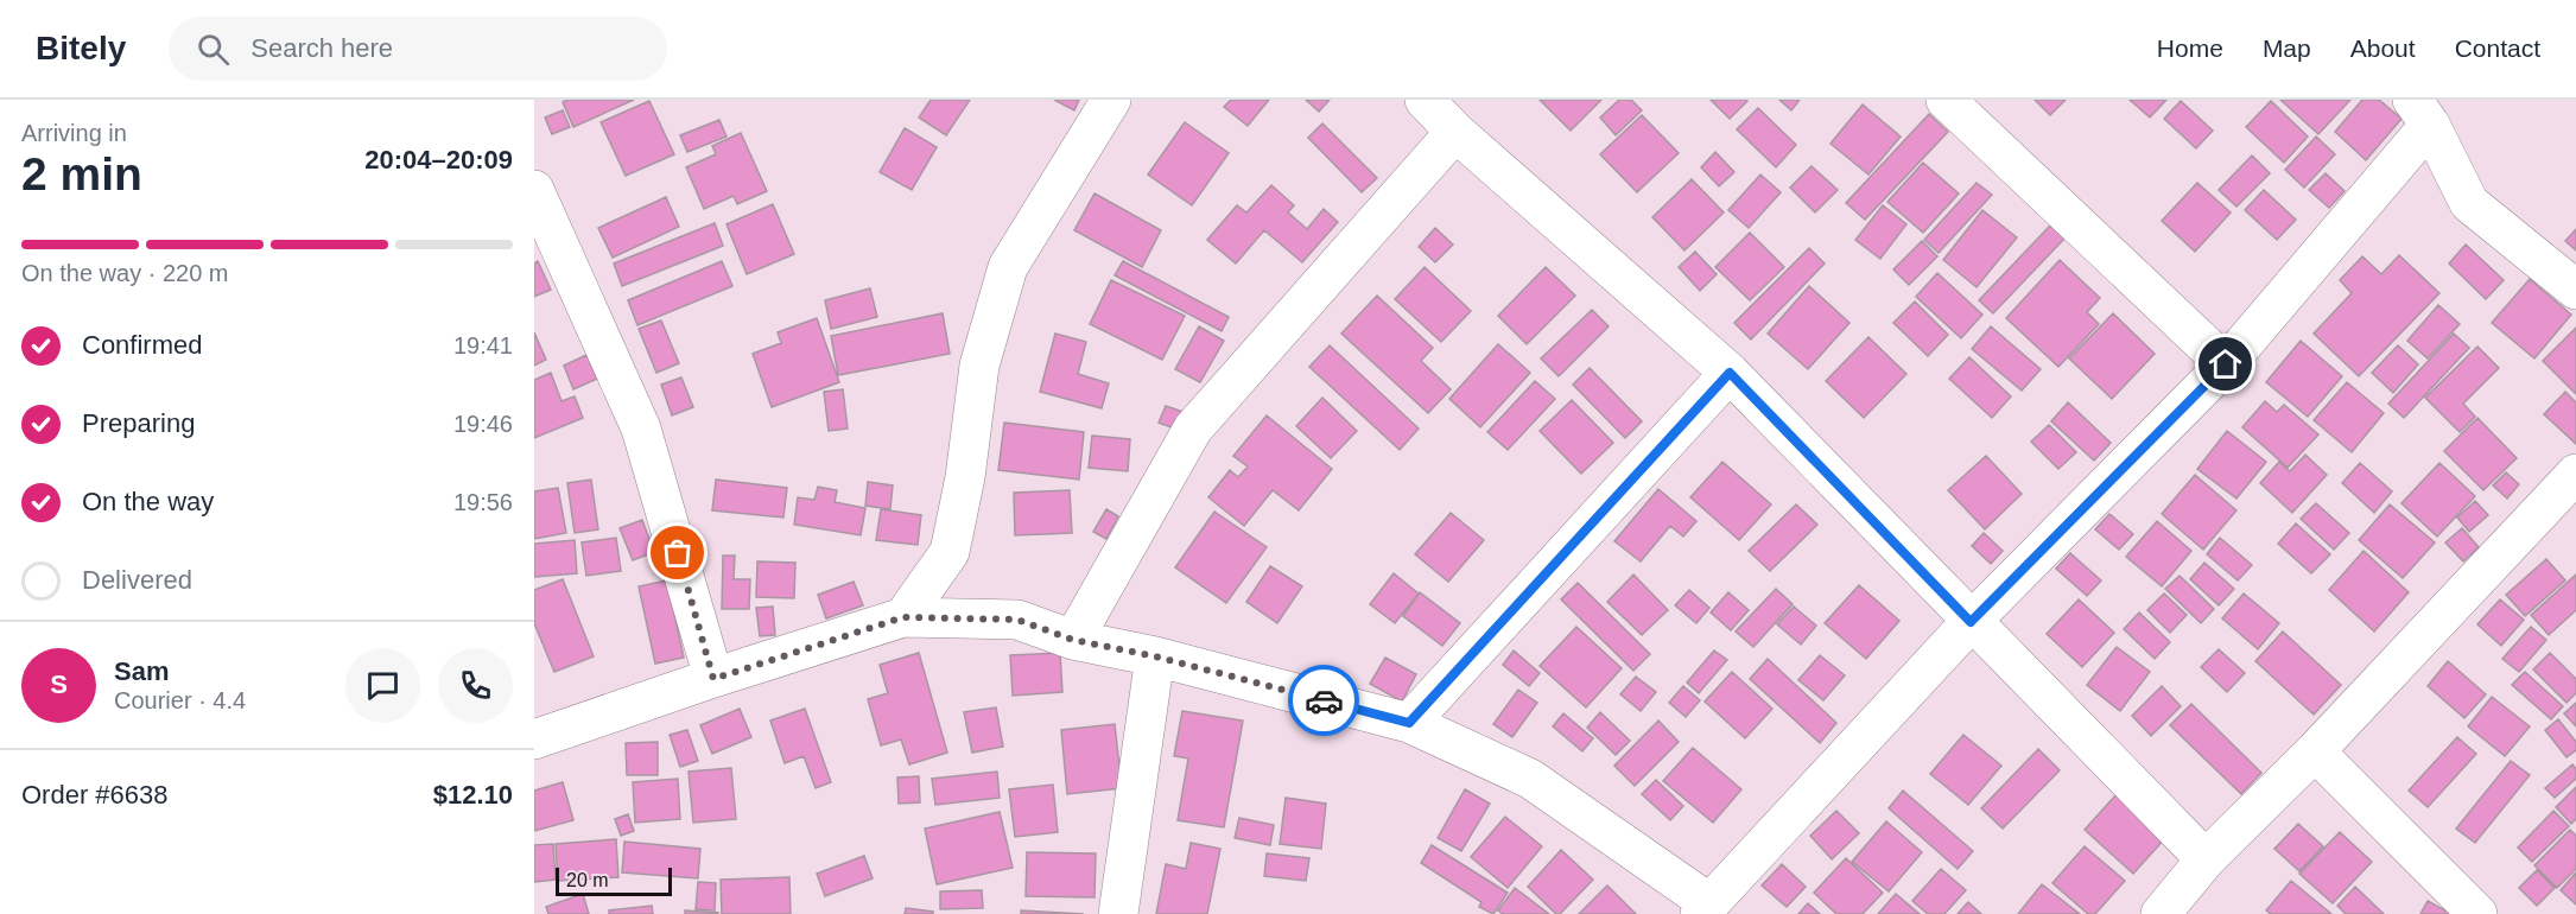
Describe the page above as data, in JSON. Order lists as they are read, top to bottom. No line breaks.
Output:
{"scale_bar":"20 m","page":{"header":"Bitely","search":"Search here","nav":["Home","Map","About","Contact"],"heading":["2 min","Arriving in","20:04–20:09"],"panel":["Sam","Courier · 4.4","Order #6638","$12.10"],"bar":"On the way · 220 m","list":[["Confirmed","19:41"],["Preparing","19:46"],["On the way","19:56"],"Delivered"],"round":"S","scale":"20 m"}}
